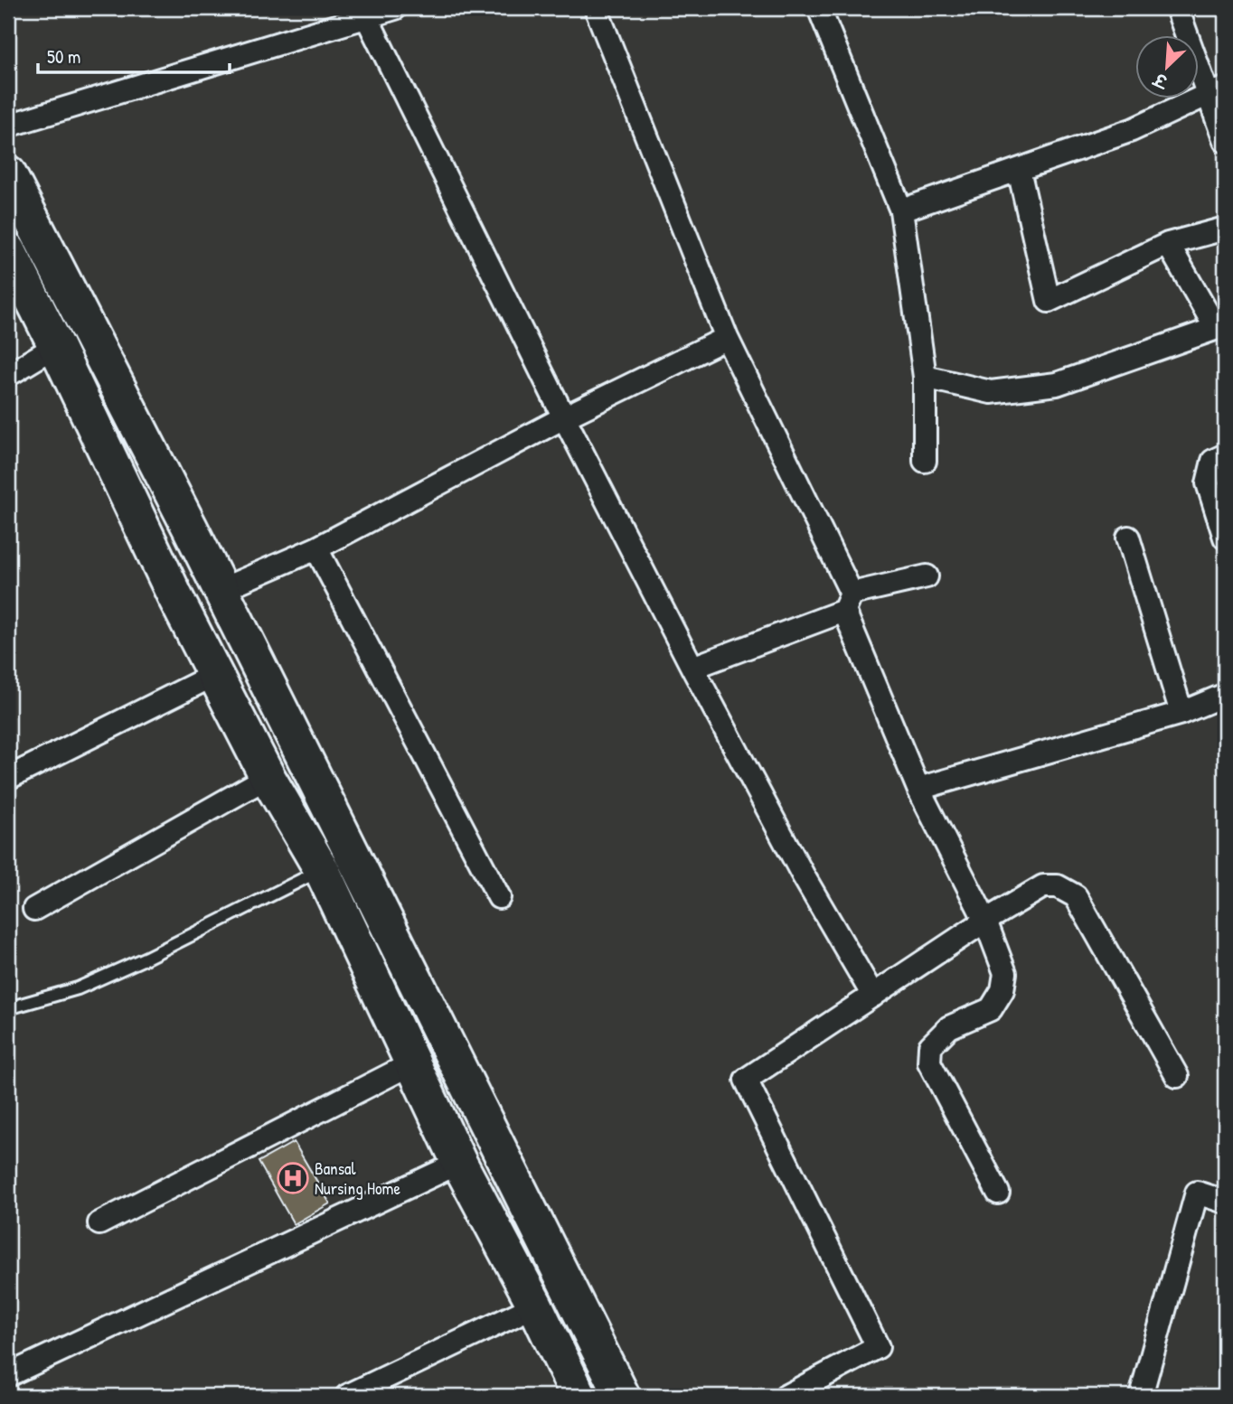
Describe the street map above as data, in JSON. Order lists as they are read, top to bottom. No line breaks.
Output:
{"places":{"hospital":["Bansal Nursing Home"]},"scale_bar":"50 m","north":"bottom left"}
